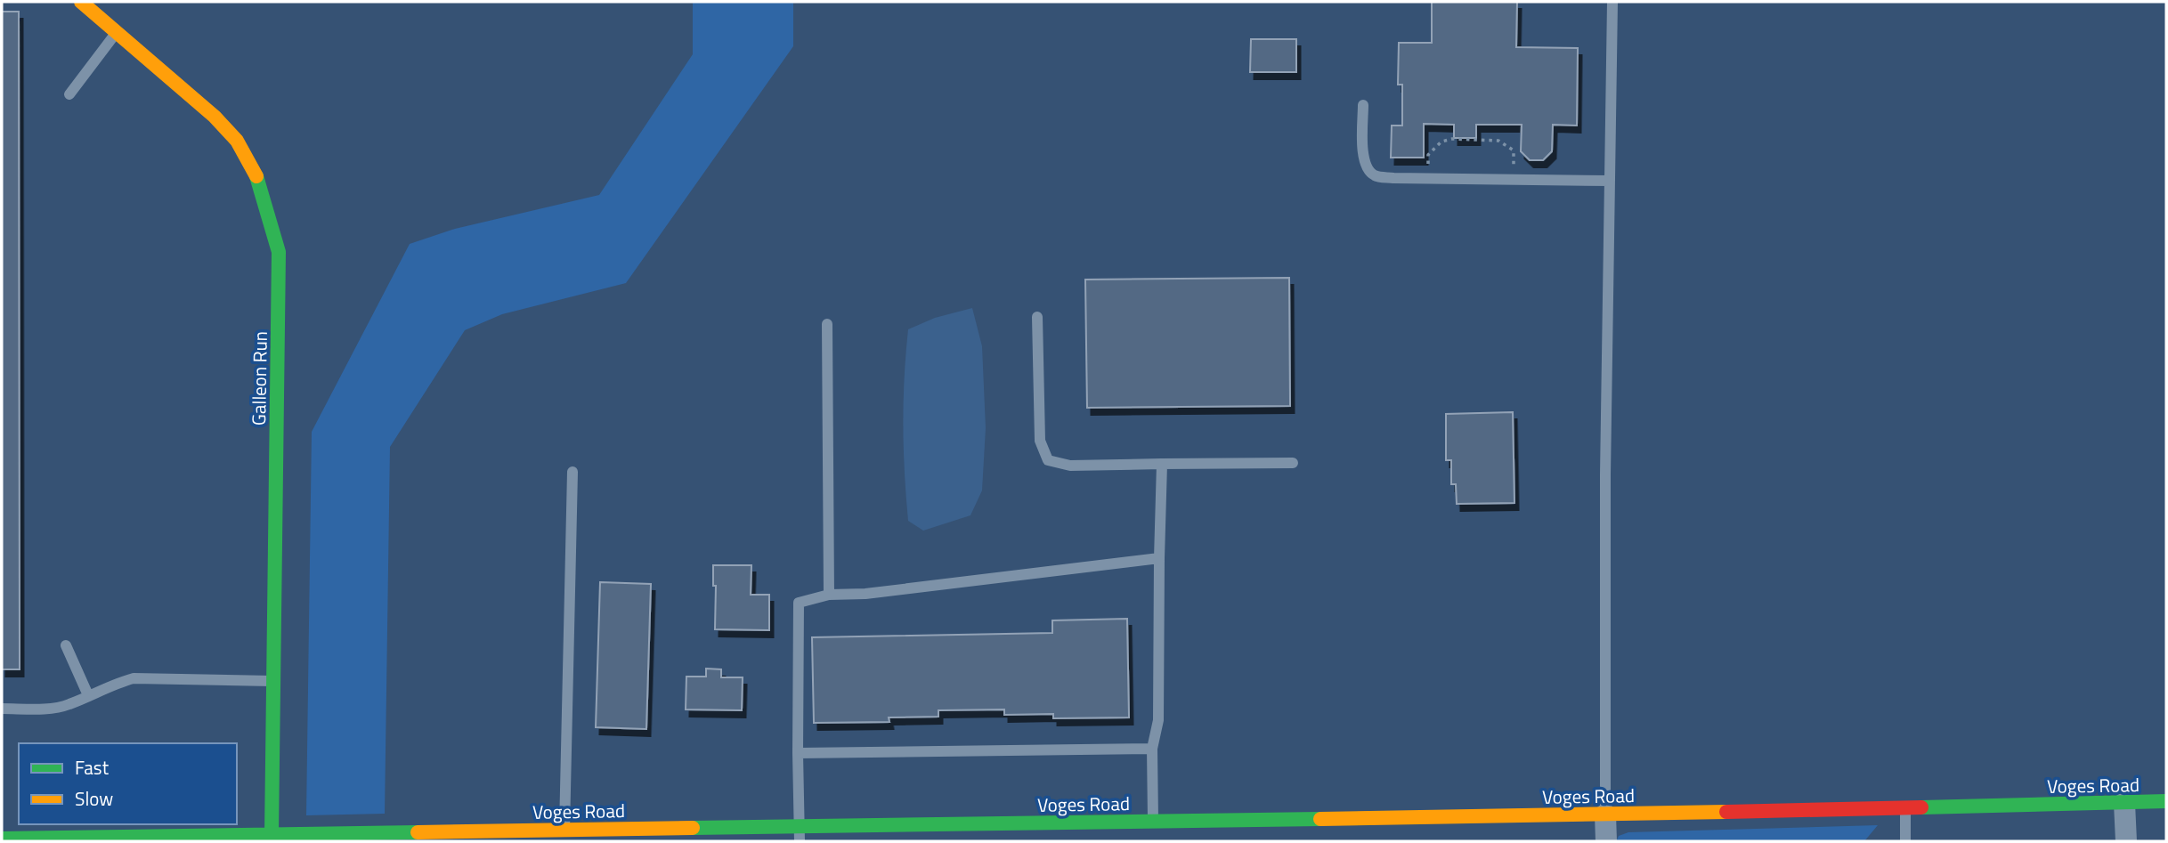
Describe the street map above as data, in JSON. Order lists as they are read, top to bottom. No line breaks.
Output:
{"streets":{"street":["Galleon Run","Voges Road"]},"crossings":[["Galleon Run","Voges Road"]],"legend":["Fast","Slow"]}
